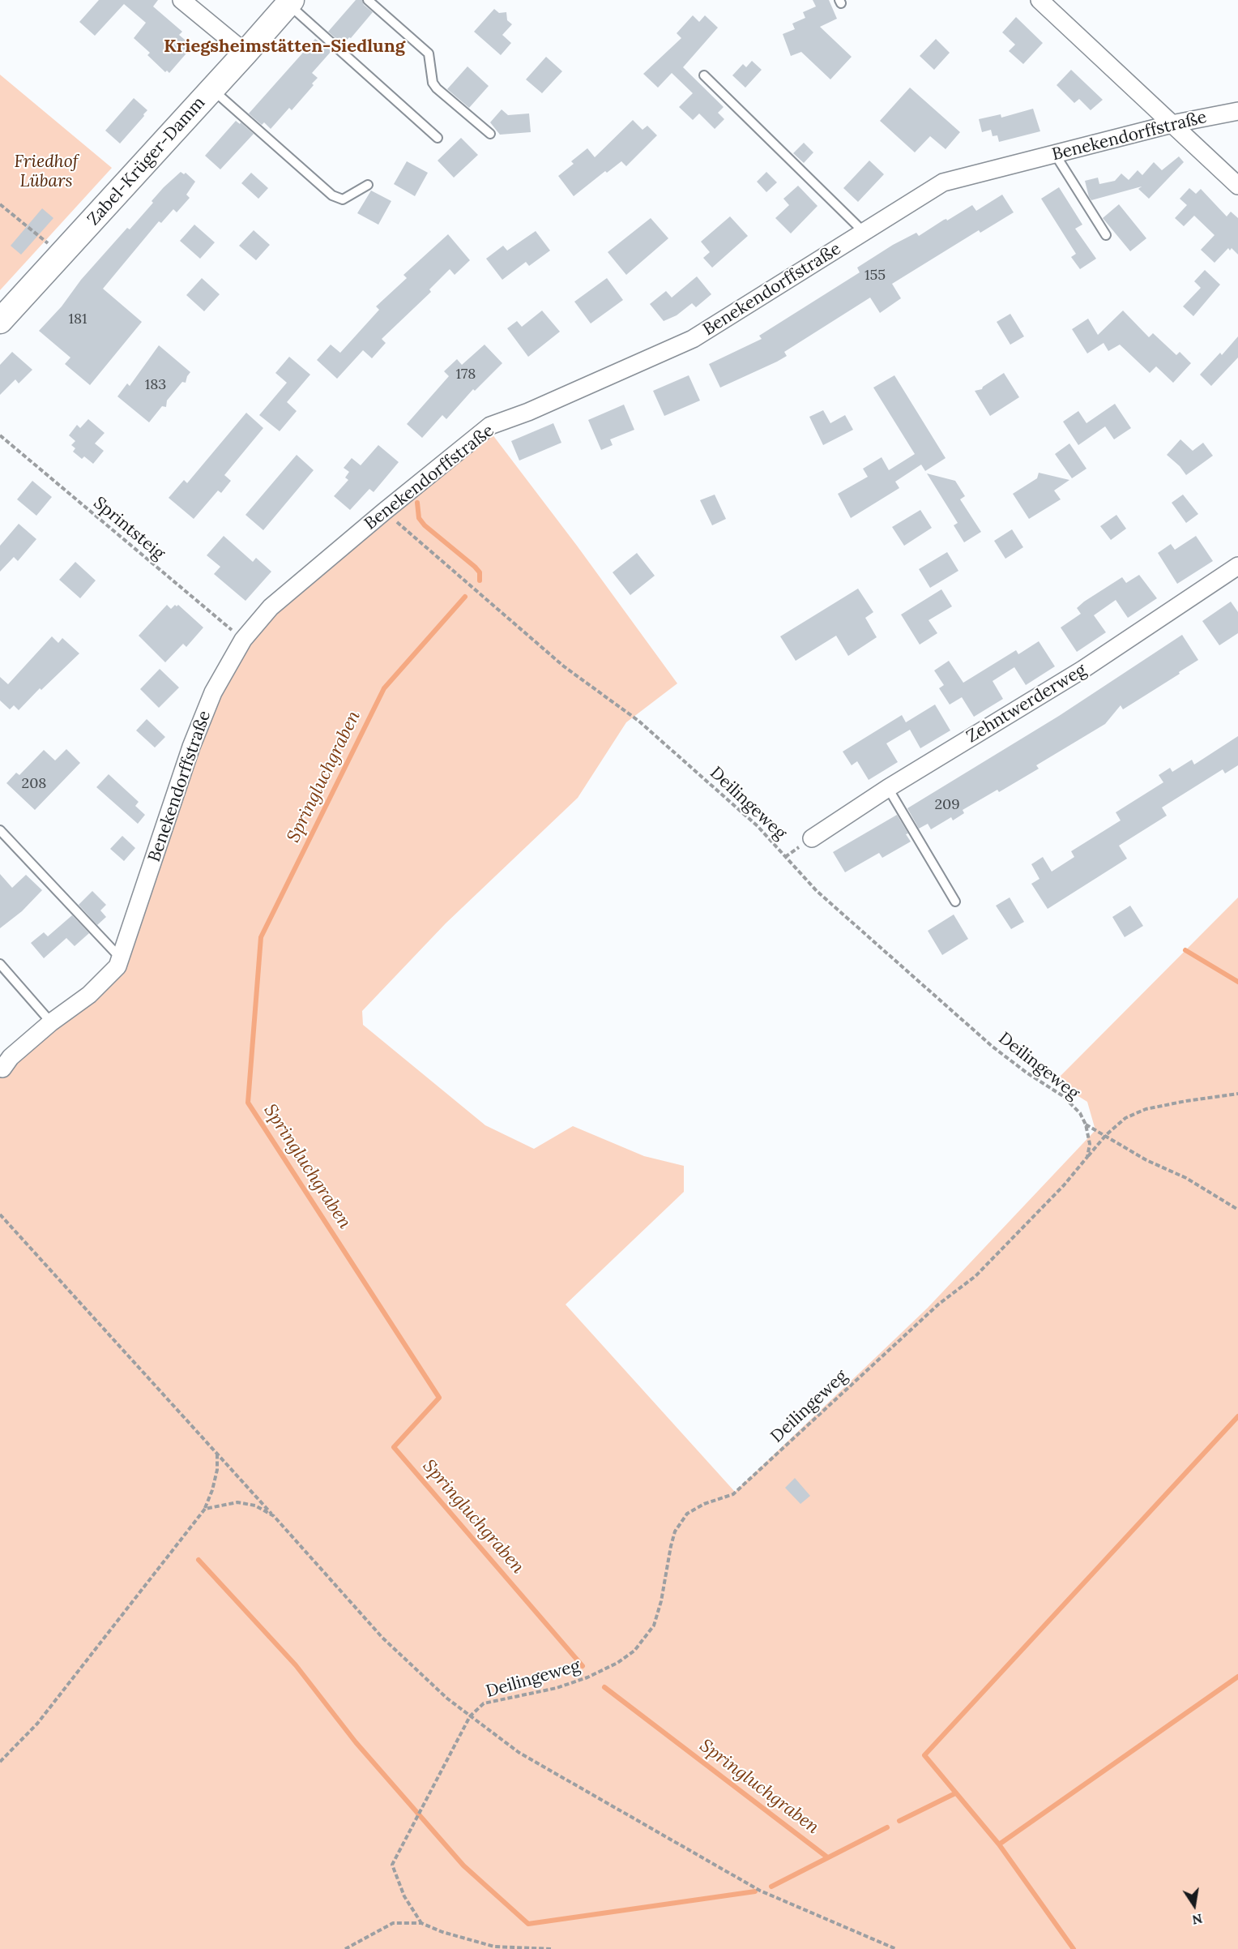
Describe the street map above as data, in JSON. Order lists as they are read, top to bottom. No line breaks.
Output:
{"streets":{"street":["Benekendorffstraße","Zabel-Krüger-Damm","Zehntwerderweg"],"path":["Sprintsteig","Deilingeweg"]},"crossings":[["Benekendorffstraße","Sprintsteig"],["Benekendorffstraße","Deilingeweg"]],"districts":["Kriegsheimstätten-Siedlung"],"water":["Springluchgraben"],"parks":["Friedhof Lübars"],"house_numbers":["155","181","178","183","208","209"],"north":"bottom"}
